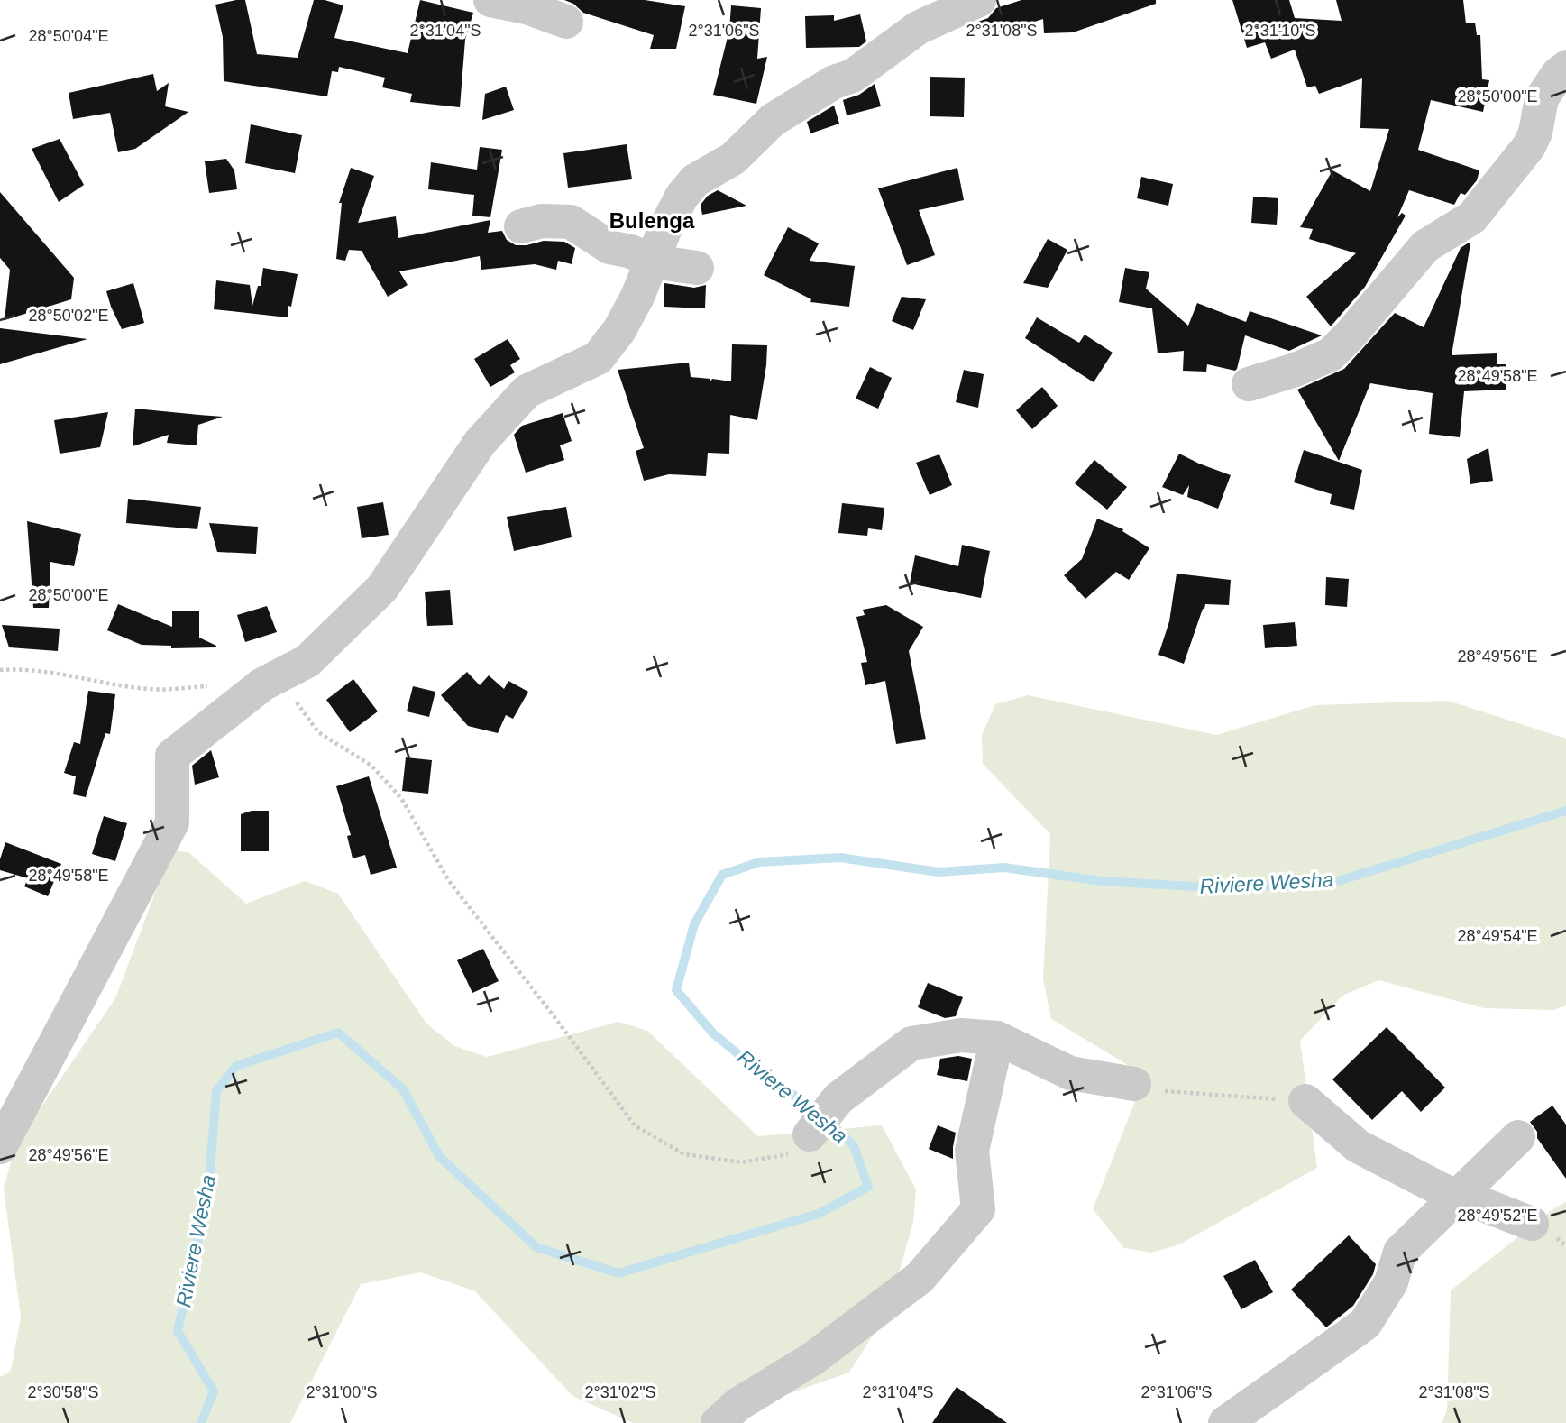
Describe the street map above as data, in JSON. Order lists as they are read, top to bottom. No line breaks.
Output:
{"districts":["Bulenga"],"water":["Riviere Wesha"],"coordinates":["2°31'04\"S","2°31'06\"S","2°31'08\"S","2°31'10\"S","28°50'04\"E","28°50'00\"E","28°50'02\"E","28°49'58\"E","28°49'56\"E","28°49'54\"E","28°49'52\"E","2°30'58\"S","2°31'00\"S","2°31'02\"S"]}
